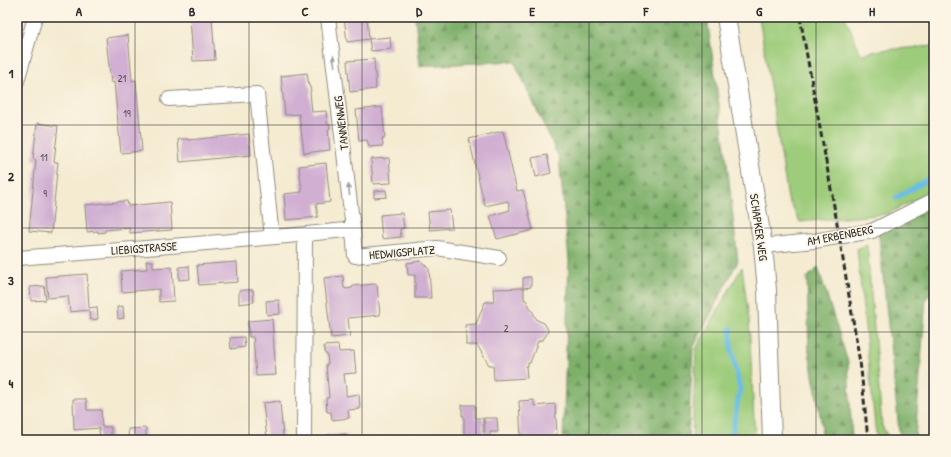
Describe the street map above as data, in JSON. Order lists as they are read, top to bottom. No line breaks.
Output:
{"streets":{"street":["TANNENWEG","SCHAPKER WEG","AM ERBENBERG","LIEBIGSTRASSE","HEDWIGSPLATZ"]},"crossings":[["TANNENWEG","LIEBIGSTRASSE"],["TANNENWEG","HEDWIGSPLATZ"],["SCHAPKER WEG","AM ERBENBERG"],["LIEBIGSTRASSE","HEDWIGSPLATZ"]],"one_way":["TANNENWEG"],"house_numbers":["21","19","11","9","2"],"grid":{"columns":["A","B","C","D","E","F","G","H"],"rows":["1","2","3","4"]}}
